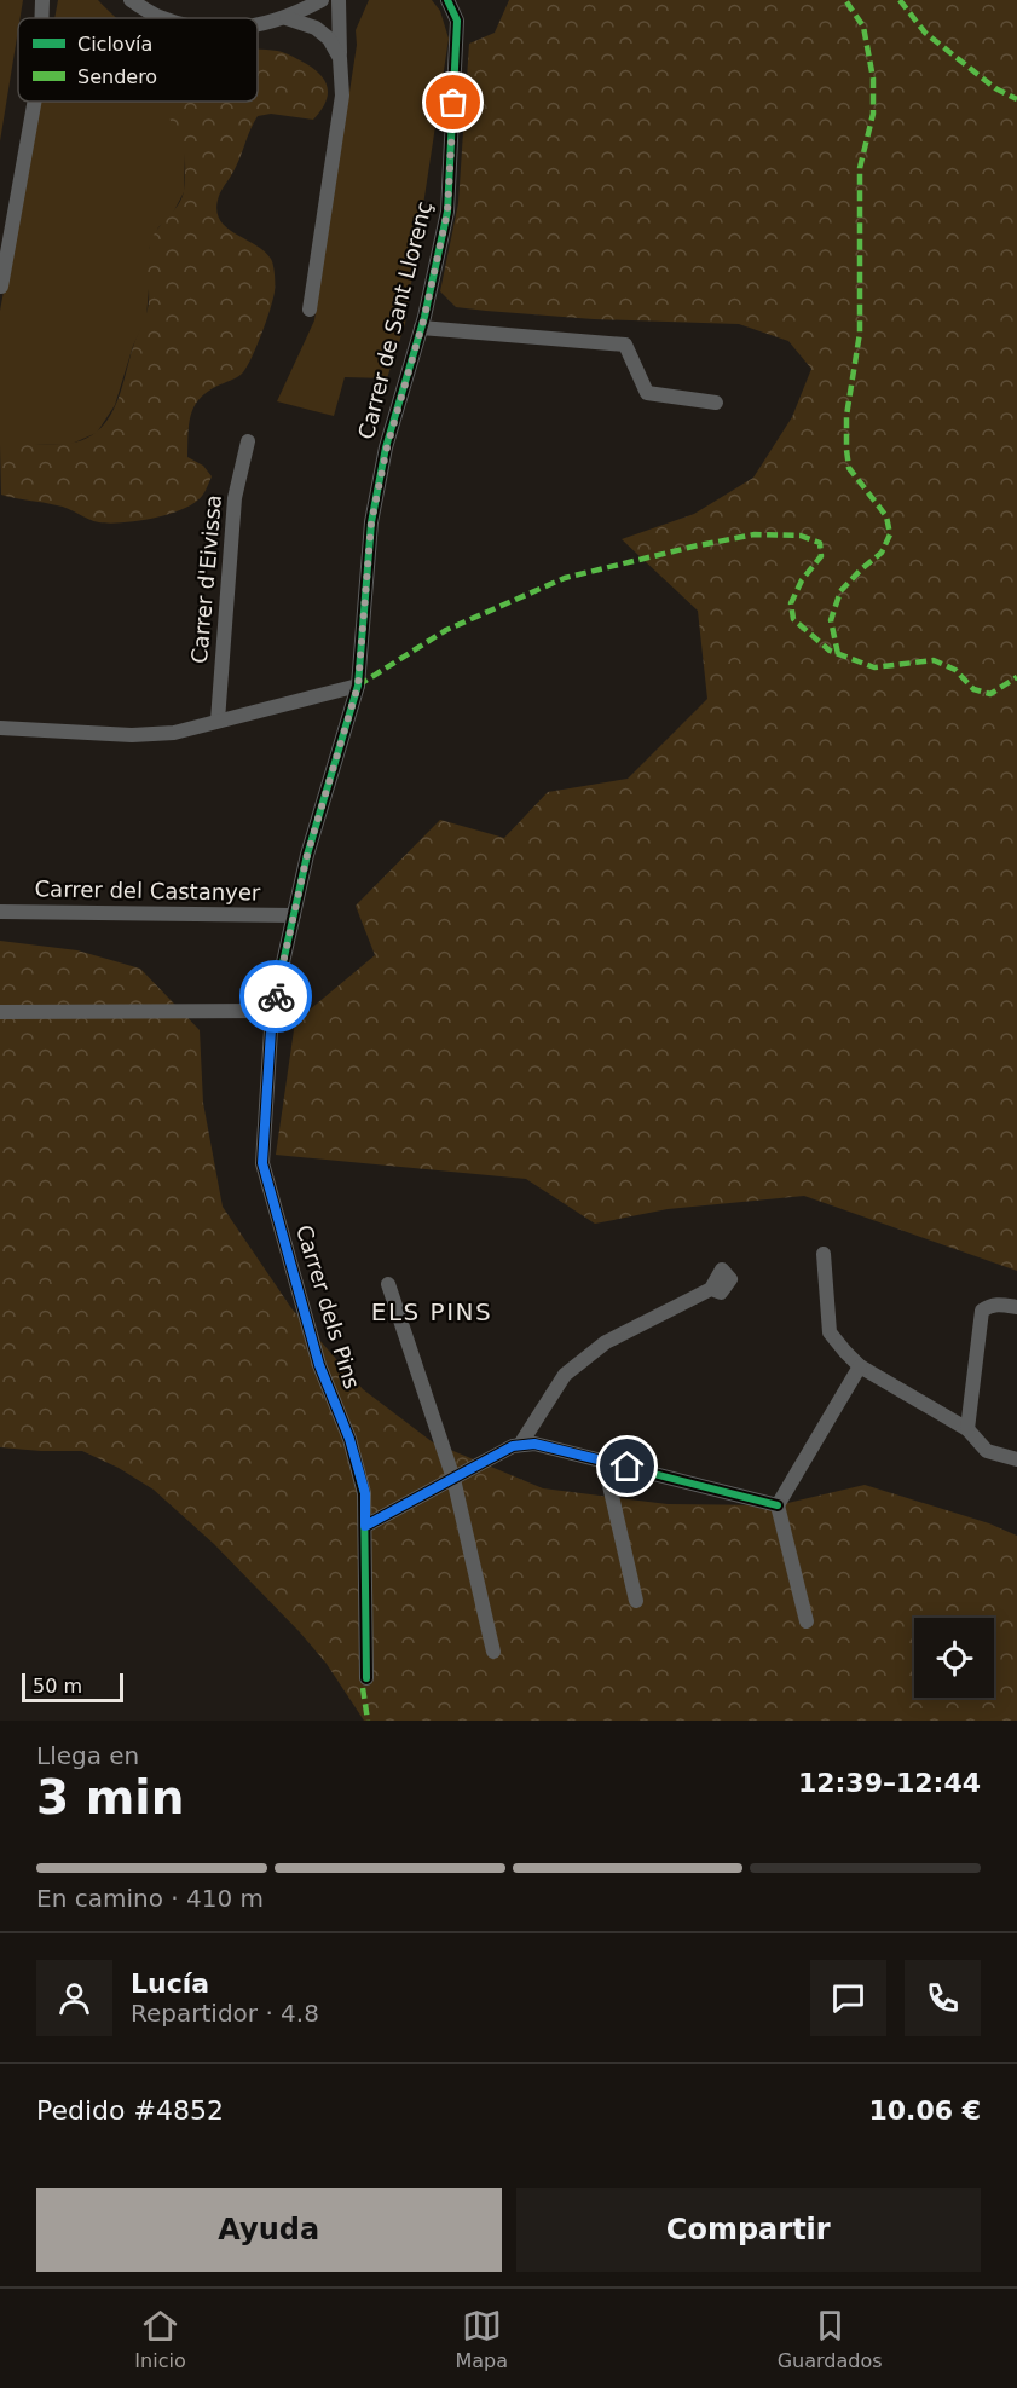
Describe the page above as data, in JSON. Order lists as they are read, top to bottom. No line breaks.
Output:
{"streets":{"street":["Carrer de Sant Llorenç","Carrer d'Eivissa","Carrer del Castanyer","Carrer dels Pins"]},"crossings":[["Carrer de Sant Llorenç","Carrer del Castanyer"],["Carrer de Sant Llorenç","Carrer dels Pins"]],"districts":["ELS PINS"],"legend":["Ciclovía","Sendero"],"scale_bar":"50 m","page":{"scale":"50 m","heading":["3 min","Llega en","12:39–12:44"],"panel":["Lucía","Repartidor · 4.8","Pedido #4852","10.06 €"],"bar":"En camino · 410 m","buttons":["Ayuda","Compartir"],"tabs":["Inicio","Mapa","Guardados"]}}
